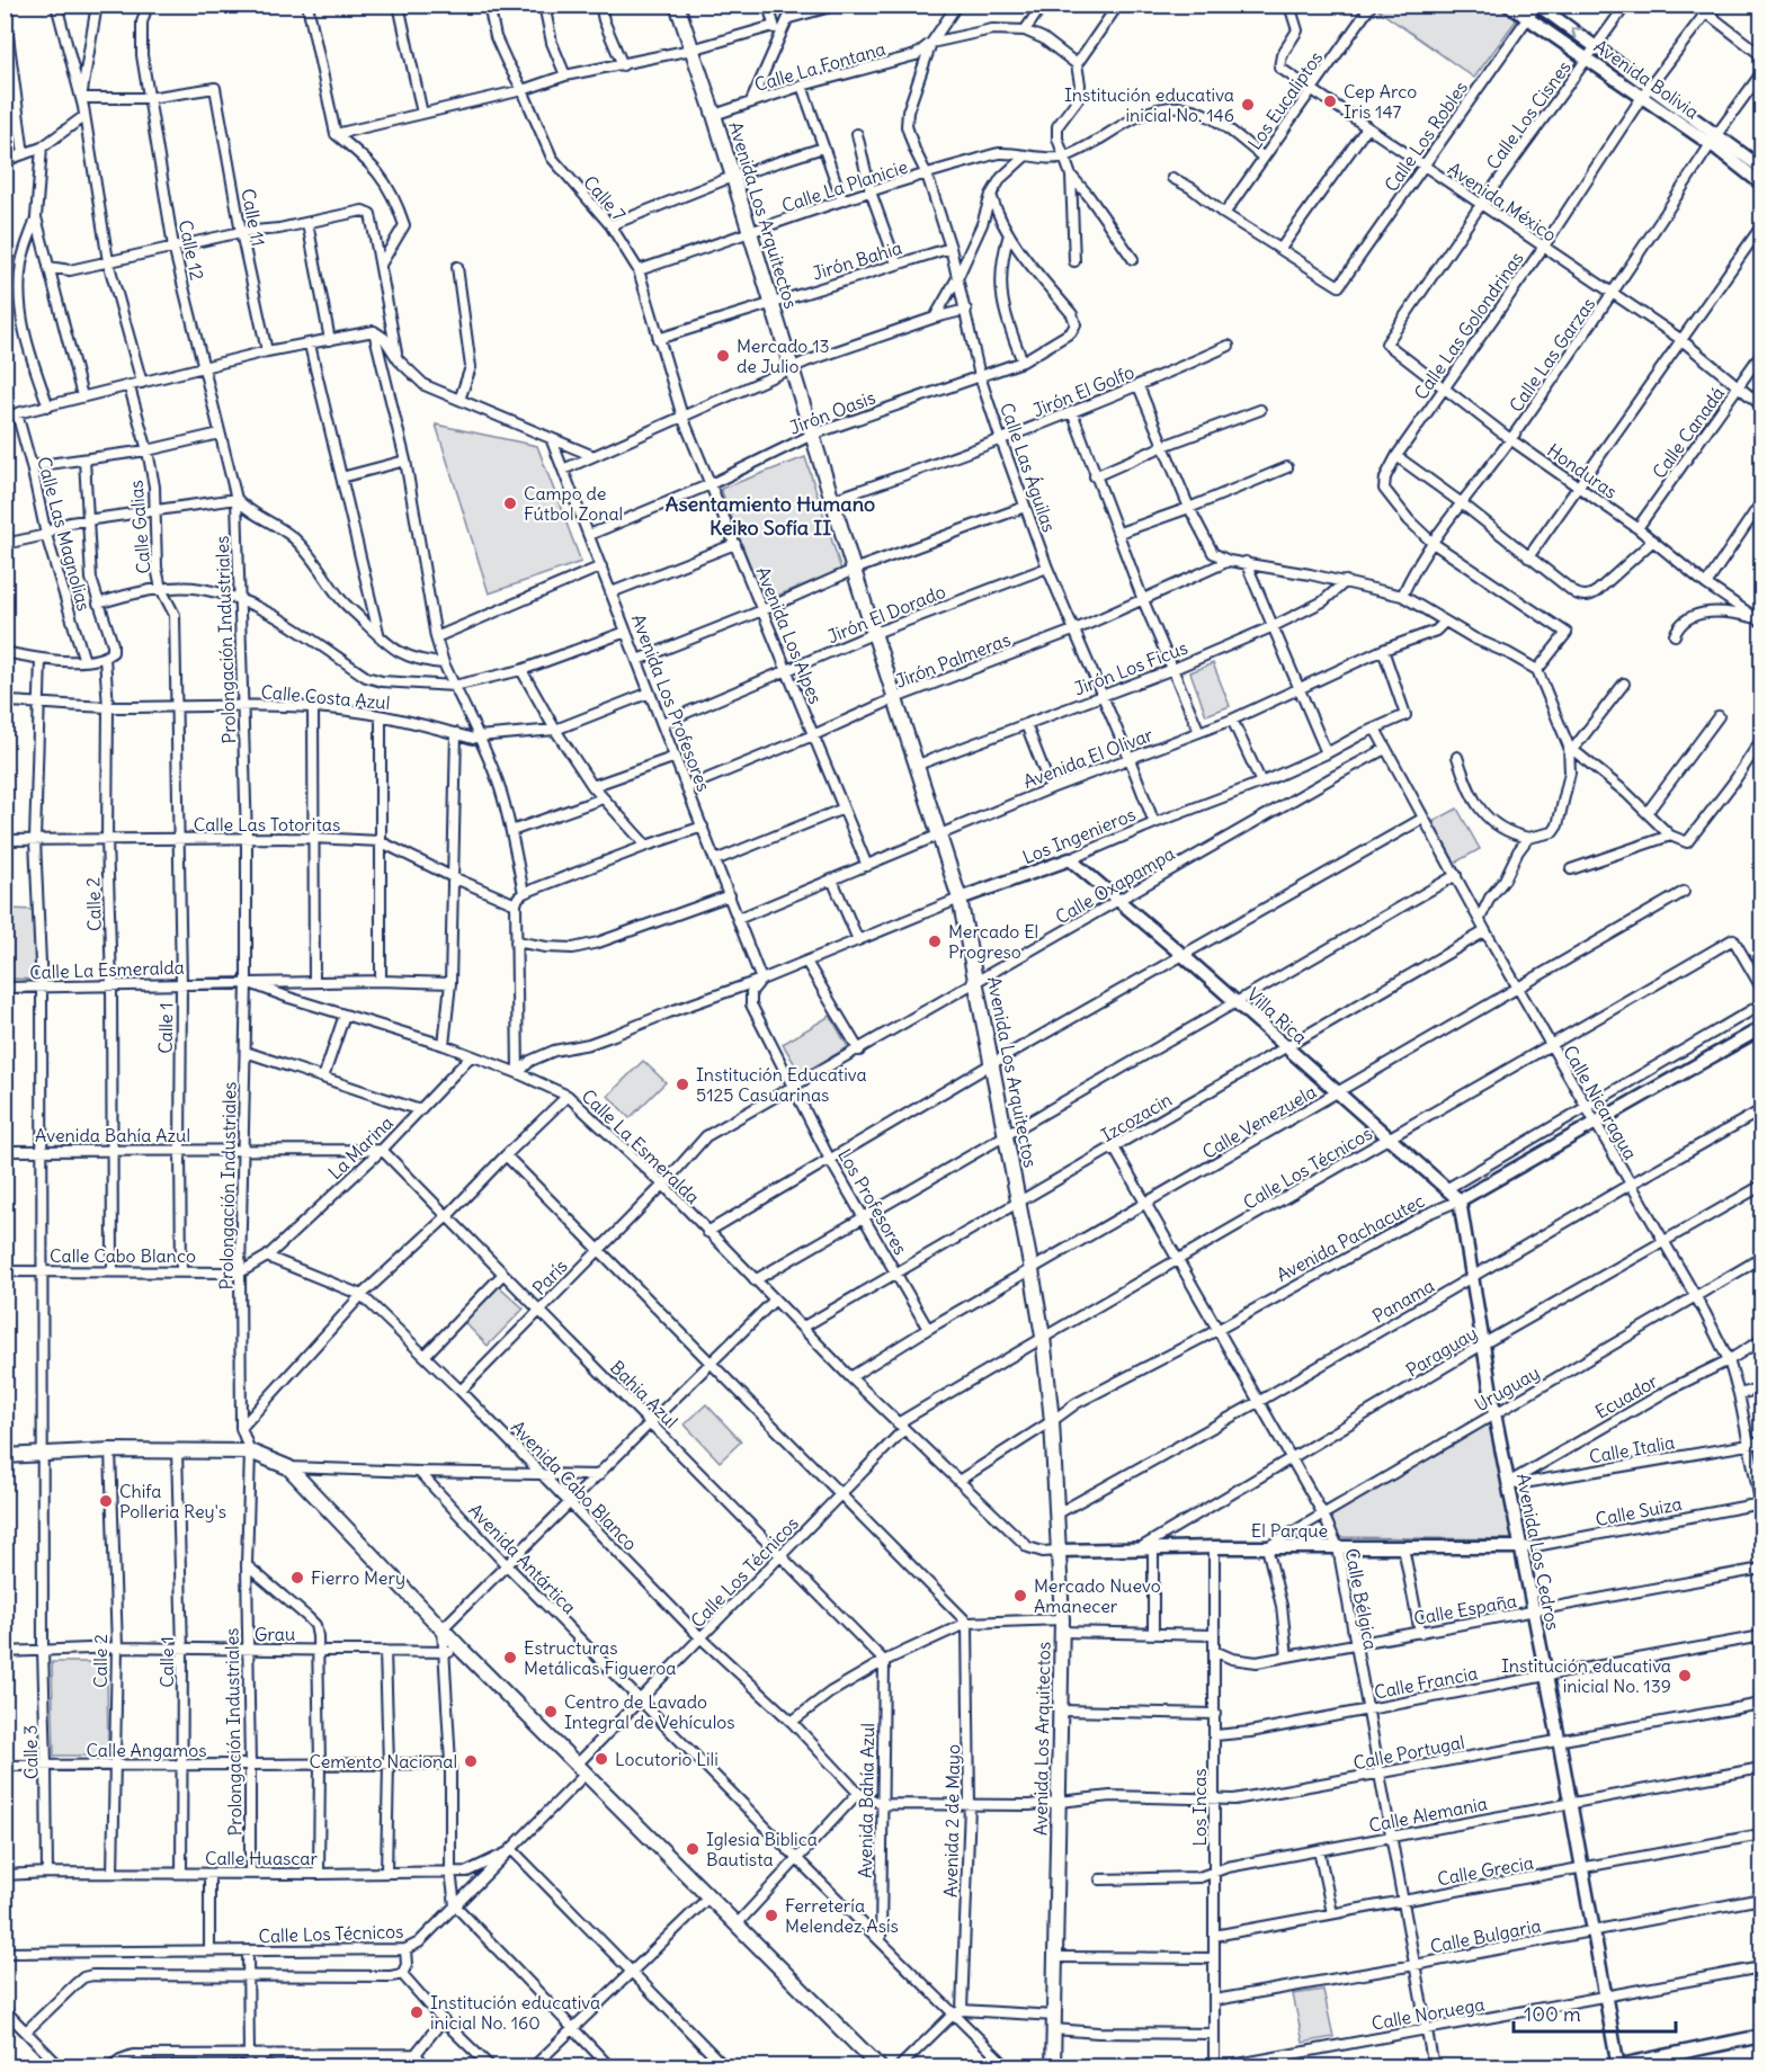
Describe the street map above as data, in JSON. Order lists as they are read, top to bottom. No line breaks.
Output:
{"streets":{"main road":["Avenida Bolivia","Avenida Los Arquitectos","Los Ingenieros","Villa Rica","Avenida Pachacutec","El Parque","Avenida Los Cedros"],"street":["Calle La Fontana","Los Eucaliptos","Calle Los Cisnes","Calle Los Robles","Calle La Planicie","Calle 7","Avenida México","Calle 11","Calle 12","Jirón Bahia","Calle Las Golondrinas","Calle Las Garzas","Jirón El Golfo","Jirón Oasis","Calle Canadá","Calle Las Águilas","Honduras","Calle Galias","Calle Las Magnolias","Jirón El Dorado","Avenida Los Alpes","Prolongación Industriales","Jirón Palmeras","Jirón Los Ficus","Calle Costa Azul","Avenida Los Profesores","Avenida El Olivar","Calle Las Totoritas","Calle Oxapampa","Calle 2","Calle La Esmeralda","Calle 1","Calle Nicaragua","Izcozacin","Calle Venezuela","Avenida Bahía Azul","La Marina","Calle Los Técnicos","Los Profesores","Calle Cabo Blanco","París","Panama","Paraguay","Uruguay","Bahia Azul","Ecuador","Calle Italia","Avenida Cabo Blanco","Calle Suiza","Avenida Antártica","Calle Bélgica","Calle España","Grau","Calle Francia","Calle Angamos","Calle 3","Calle Portugal","Los Incas","Calle Alemania","Avenida 2 de Mayo","Calle Huascar","Calle Grecia","Calle Bulgaria","Calle Noruega"]},"crossings":[["Calle La Fontana","Avenida Los Arquitectos"],["Calle La Fontana","Calle Las Águilas"],["Avenida Bolivia","Calle Los Cisnes"],["Avenida Bolivia","Calle Los Robles"],["Avenida Bolivia","Calle Las Golondrinas"],["Avenida Bolivia","Calle Las Garzas"],["Los Eucaliptos","Avenida México"],["Calle Los Cisnes","Avenida México"],["Calle Los Cisnes","Honduras"],["Calle Los Robles","Avenida México"],["Calle La Planicie","Calle 7"],["Calle La Planicie","Avenida Los Arquitectos"],["Calle La Planicie","Calle Las Águilas"],["Calle 7","Jirón Bahia"],["Calle 7","Avenida Los Alpes"],["Avenida México","Calle Las Golondrinas"],["Avenida México","Calle Las Garzas"],["Avenida México","Calle Canadá"],["Avenida Los Arquitectos","Jirón Bahia"],["Avenida Los Arquitectos","Jirón El Golfo"],["Avenida Los Arquitectos","Jirón Oasis"],["Avenida Los Arquitectos","Jirón El Dorado"],["Avenida Los Arquitectos","Jirón Palmeras"],["Avenida Los Arquitectos","Jirón Los Ficus"],["Avenida Los Arquitectos","Avenida El Olivar"],["Avenida Los Arquitectos","Los Ingenieros"],["Avenida Los Arquitectos","Calle Oxapampa"],["Avenida Los Arquitectos","Calle La Esmeralda"],["Avenida Los Arquitectos","Izcozacin"],["Avenida Los Arquitectos","Calle Venezuela"],["Avenida Los Arquitectos","Calle Los Técnicos"],["Avenida Los Arquitectos","Avenida Pachacutec"],["Avenida Los Arquitectos","Panama"],["Avenida Los Arquitectos","El Parque"],["Avenida Los Arquitectos","Calle Portugal"],["Calle 11","Calle 12"],["Calle 12","Prolongación Industriales"],["Jirón Bahia","Calle Las Águilas"],["Calle Las Golondrinas","Calle Las Garzas"],["Calle Las Golondrinas","Honduras"],["Calle Las Garzas","Honduras"],["Jirón El Golfo","Calle Las Águilas"],["Jirón Oasis","Calle Las Águilas"],["Jirón Oasis","Avenida Los Alpes"],["Jirón Oasis","Avenida Los Profesores"],["Calle Canadá","Honduras"],["Calle Las Águilas","Jirón El Dorado"],["Calle Las Águilas","Jirón Palmeras"],["Calle Las Águilas","Jirón Los Ficus"],["Calle Las Águilas","Avenida El Olivar"],["Calle Las Águilas","Los Ingenieros"],["Calle Galias","Calle Costa Azul"],["Calle Galias","Calle 1"],["Jirón El Dorado","Avenida Los Alpes"],["Jirón El Dorado","Avenida Los Profesores"],["Avenida Los Alpes","Jirón Palmeras"],["Avenida Los Alpes","Avenida El Olivar"],["Prolongación Industriales","Calle Costa Azul"],["Prolongación Industriales","Calle Las Totoritas"],["Prolongación Industriales","Calle La Esmeralda"],["Prolongación Industriales","Avenida Bahía Azul"],["Prolongación Industriales","Calle Cabo Blanco"],["Prolongación Industriales","Grau"],["Prolongación Industriales","Calle Angamos"],["Prolongación Industriales","Calle Huascar"],["Jirón Palmeras","Avenida Los Profesores"],["Calle Costa Azul","Avenida Los Profesores"],["Calle Costa Azul","Calle 2"],["Calle Costa Azul","Calle 1"],["Calle Costa Azul","Calle 3"],["Avenida Los Profesores","Avenida El Olivar"],["Avenida Los Profesores","Los Ingenieros"],["Avenida Los Profesores","Los Profesores"],["Avenida El Olivar","Los Ingenieros"],["Calle Las Totoritas","Calle 2"],["Calle Las Totoritas","Calle 1"],["Calle Las Totoritas","Calle 3"],["Los Ingenieros","Calle La Esmeralda"],["Los Ingenieros","Villa Rica"],["Los Ingenieros","Calle Nicaragua"],["Los Ingenieros","Los Profesores"],["Calle Oxapampa","Calle La Esmeralda"],["Calle Oxapampa","Villa Rica"],["Calle Oxapampa","Calle Nicaragua"],["Calle Oxapampa","Los Profesores"],["Calle Oxapampa","París"],["Calle 2","Calle La Esmeralda"],["Calle 2","Avenida Bahía Azul"],["Calle 2","Calle Cabo Blanco"],["Calle 2","Grau"],["Calle 2","Calle Angamos"],["Calle 2","Calle Huascar"],["Calle La Esmeralda","Calle 1"],["Calle La Esmeralda","Izcozacin"],["Calle La Esmeralda","Calle Venezuela"],["Calle La Esmeralda","La Marina"],["Calle La Esmeralda","Calle Los Técnicos"],["Calle La Esmeralda","Avenida Pachacutec"],["Calle La Esmeralda","París"],["Calle La Esmeralda","El Parque"],["Calle La Esmeralda","Calle 3"],["Villa Rica","Izcozacin"],["Villa Rica","Calle Venezuela"],["Villa Rica","Calle Los Técnicos"],["Villa Rica","Avenida Pachacutec"],["Villa Rica","Avenida Los Cedros"],["Calle 1","Avenida Bahía Azul"],["Calle 1","Calle Cabo Blanco"],["Calle 1","Grau"],["Calle 1","Calle Angamos"],["Calle 1","Calle Huascar"],["Calle Nicaragua","Izcozacin"],["Calle Nicaragua","Calle Venezuela"],["Calle Nicaragua","Calle Los Técnicos"],["Calle Nicaragua","Avenida Pachacutec"],["Calle Nicaragua","Panama"],["Calle Nicaragua","Paraguay"],["Calle Nicaragua","Uruguay"],["Calle Nicaragua","Ecuador"],["Calle Nicaragua","Calle Italia"],["Calle Nicaragua","Calle Suiza"],["Izcozacin","Los Profesores"],["Izcozacin","Calle Bélgica"],["Calle Venezuela","Los Profesores"],["Calle Venezuela","Calle Bélgica"],["Avenida Bahía Azul","La Marina"],["Avenida Bahía Azul","Bahia Azul"],["Avenida Bahía Azul","Avenida Antártica"],["Avenida Bahía Azul","Calle 3"],["Avenida Bahía Azul","Calle Portugal"],["La Marina","Bahia Azul"],["La Marina","Avenida Cabo Blanco"],["Calle Los Técnicos","Bahia Azul"],["Calle Los Técnicos","Avenida Cabo Blanco"],["Calle Los Técnicos","Avenida Antártica"],["Calle Los Técnicos","Calle Bélgica"],["Calle Los Técnicos","Calle Huascar"],["Avenida Pachacutec","Avenida Los Cedros"],["Avenida Pachacutec","Calle Bélgica"],["Calle Cabo Blanco","Calle 3"],["París","Bahia Azul"],["París","Avenida Cabo Blanco"],["Panama","Avenida Los Cedros"],["Panama","Calle Bélgica"],["Paraguay","El Parque"],["Paraguay","Avenida Los Cedros"],["Paraguay","Calle Bélgica"],["Uruguay","El Parque"],["Uruguay","Avenida Los Cedros"],["Uruguay","Calle Bélgica"],["Ecuador","Calle Italia"],["Ecuador","Avenida Los Cedros"],["Calle Italia","Avenida Los Cedros"],["Calle Suiza","El Parque"],["Calle Suiza","Avenida Los Cedros"],["El Parque","Avenida Los Cedros"],["El Parque","Calle Bélgica"],["El Parque","Los Incas"],["Avenida Los Cedros","Calle España"],["Avenida Los Cedros","Calle Francia"],["Avenida Los Cedros","Calle Portugal"],["Avenida Los Cedros","Calle Alemania"],["Avenida Los Cedros","Calle Grecia"],["Avenida Los Cedros","Calle Bulgaria"],["Avenida Los Cedros","Calle Noruega"],["Calle Bélgica","Calle España"],["Calle Bélgica","Calle Francia"],["Calle Bélgica","Calle Portugal"],["Calle Bélgica","Calle Alemania"],["Calle Bélgica","Calle Grecia"],["Calle Bélgica","Calle Bulgaria"],["Calle Bélgica","Calle Noruega"],["Calle España","Los Incas"],["Grau","Calle 3"],["Calle Francia","Los Incas"],["Calle Angamos","Calle 3"],["Calle 3","Calle Huascar"],["Calle Portugal","Los Incas"],["Calle Portugal","Avenida 2 de Mayo"],["Los Incas","Calle Alemania"],["Los Incas","Calle Grecia"],["Los Incas","Calle Bulgaria"]],"districts":["Asentamiento Humano Keiko Sofía II"],"places":["Cep Arco Iris 147","Institución educativa inicial No. 146","Mercado 13 de Julio","Campo de Fútbol Zonal","Mercado El Progreso","Institución Educativa 5125 Casuarinas","Chifa Polleria Rey's","Fierro Mery","Mercado Nuevo Amanecer","Estructuras Metálicas Figueroa","Institución educativa inicial No. 139","Centro de Lavado Integral de Vehículos","Locutorio Lili","Cemento Nacional","Iglesia Biblica Bautista","Ferretería Melendez Asís","Institución educativa inicial No. 160"],"scale_bar":"100 m"}
